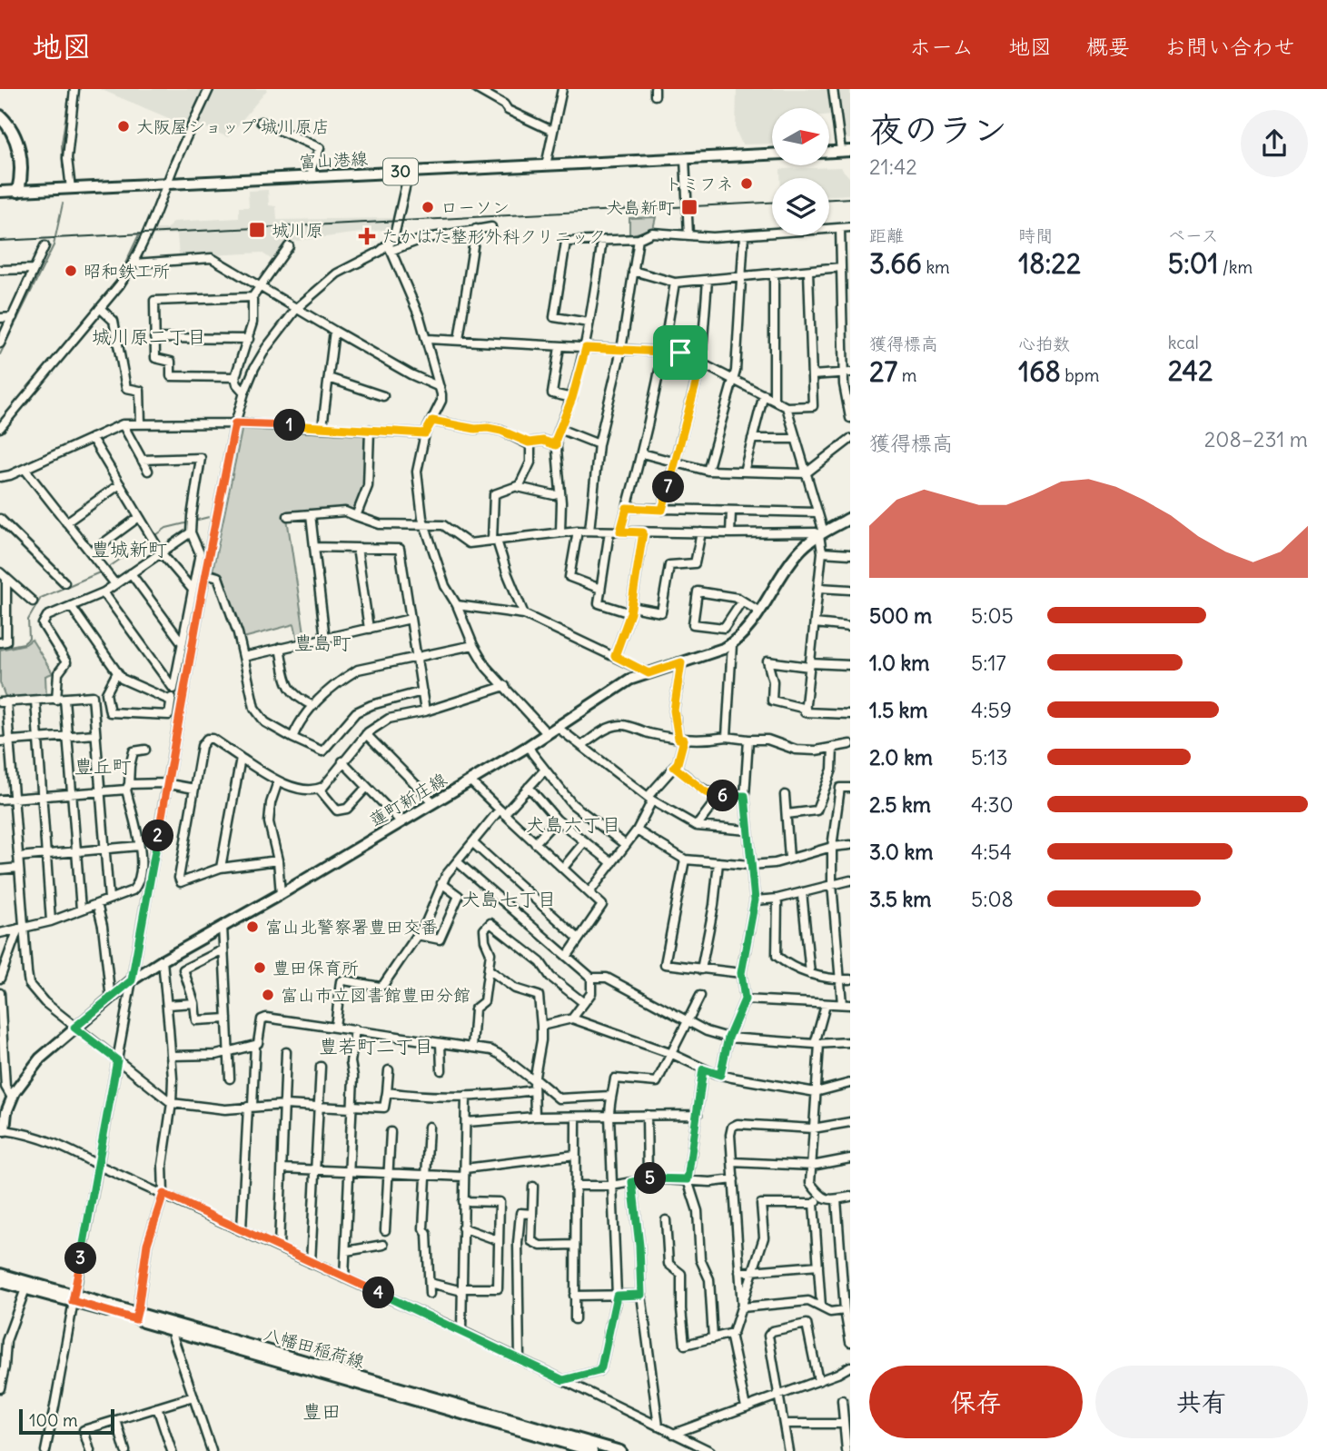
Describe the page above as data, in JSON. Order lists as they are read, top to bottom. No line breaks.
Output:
{"streets":{"main road":["富山港線","30","蓮町新庄線","八幡田稲荷線"]},"districts":["城川原二丁目","豊城新町","豊島町","豊丘町","犬島六丁目","犬島七丁目","豊若町二丁目","豊田"],"places":{"other":["大阪屋ショップ 城川原店","トミフネ","ローソン","昭和鉄工所","富山北警察署豊田交番","豊田保育所","富山市立図書館豊田分館"],"transit":["犬島新町","城川原"],"health":["たかはた整形外科クリニック"]},"scale_bar":"100 m","north":"right","page":{"header":"地図","nav":["ホーム","地図","概要","お問い合わせ"],"heading":["夜のラン","21:42"],"stats":[["距離","3.66 km"],["時間","18:22"],["ペース","5:01 /km"],["獲得標高","27 m"],["心拍数","168 bpm"],["kcal","242"]],"pins":["1","7","6","2","5","3","4"],"chart":["獲得標高","208–231 m"],"list":[{"name":"500 m","note":"5:05"},{"name":"1.0 km","note":"5:17"},{"name":"1.5 km","note":"4:59"},{"name":"2.0 km","note":"5:13"},{"name":"2.5 km","note":"4:30"},{"name":"3.0 km","note":"4:54"},{"name":"3.5 km","note":"5:08"}],"buttons":["保存","共有"],"scale":"100 m"}}
